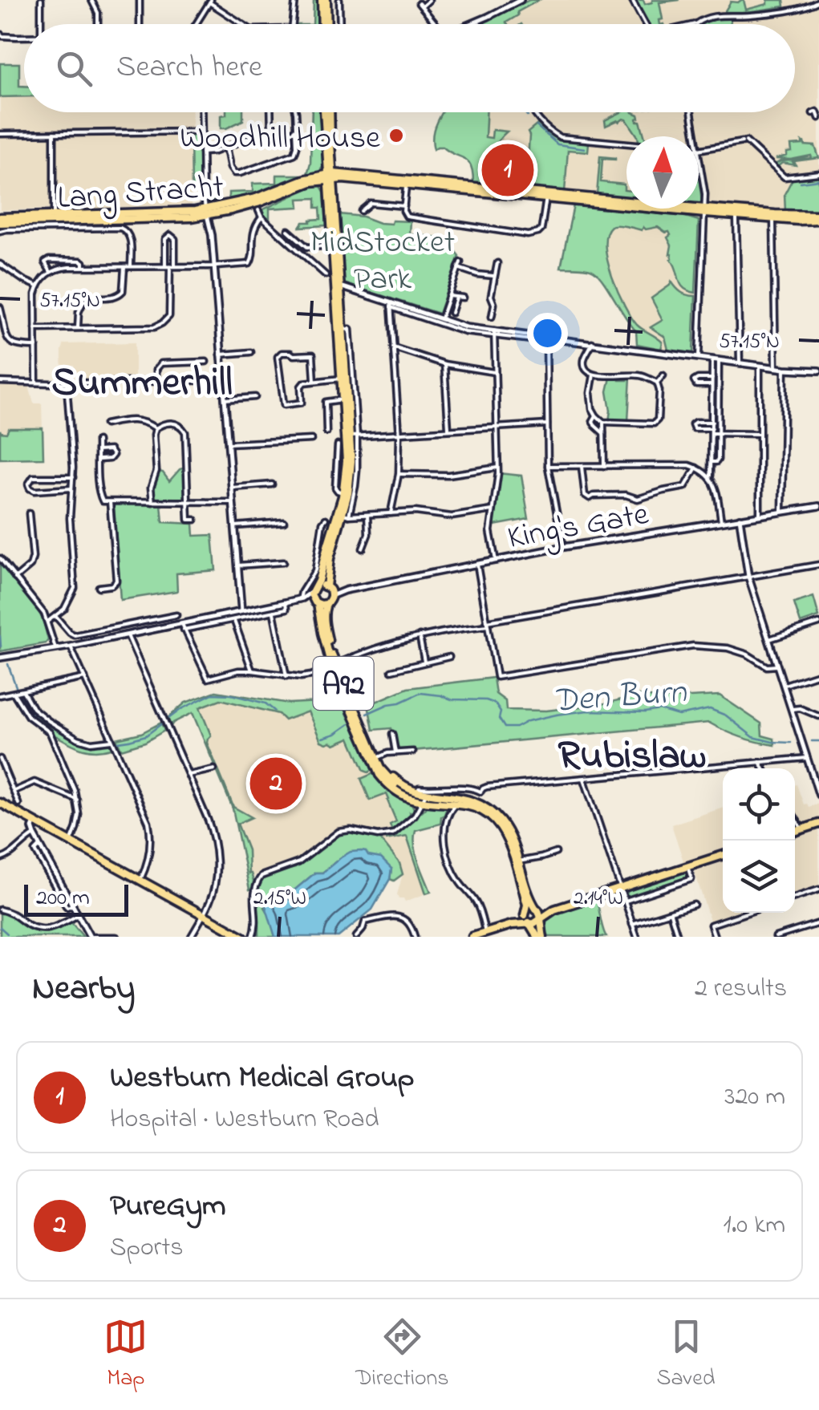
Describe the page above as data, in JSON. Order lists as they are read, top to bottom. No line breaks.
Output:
{"streets":{"main road":["Lang Stracht","A92"],"street":["King's Gate"]},"crossings":[["Lang Stracht","A92"],["King's Gate","A92"]],"districts":["Summerhill","Rubislaw"],"water":["Den Burn"],"parks":["MidStocket Park"],"places":["Woodhill House"],"scale_bar":"200 m","north":"top","page":{"search":"Search here","pins":["1","2"],"scale":"200 m","heading":["Nearby","2 results"],"list":[{"mark":"1","name":"Westburn Medical Group","note":"Hospital · Westburn Road","value":"320 m"},{"mark":"2","name":"PureGym","note":"Sports","value":"1.0 km"}],"nav":["Map","Directions","Saved"]},"coordinates":["57.15°N","2.15°W","2.14°W"]}
